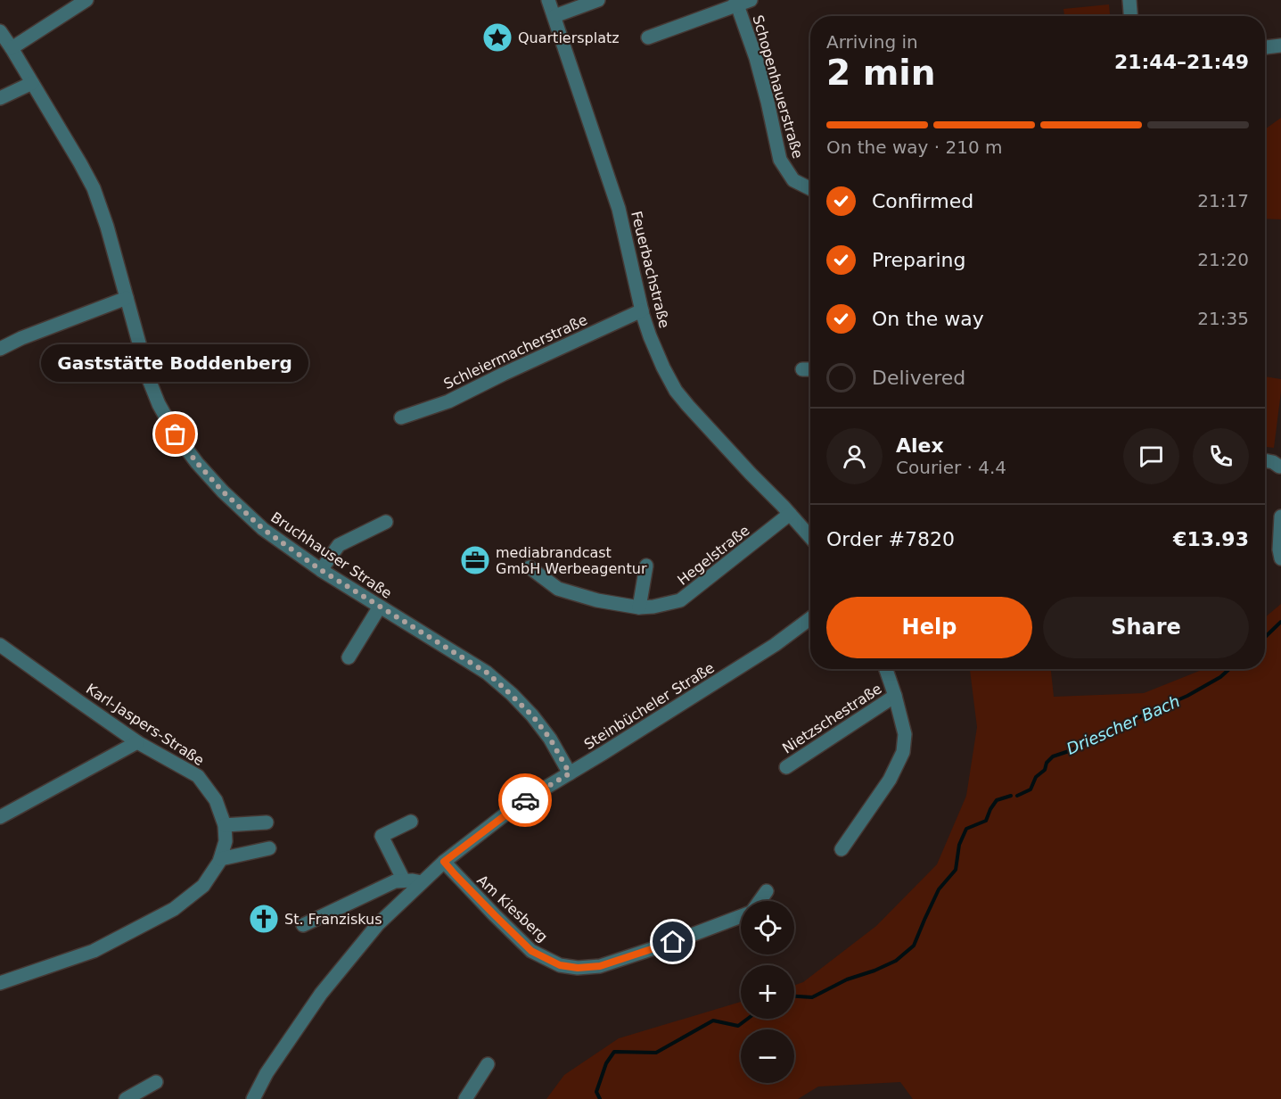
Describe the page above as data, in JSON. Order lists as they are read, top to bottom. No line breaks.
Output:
{"streets":{"street":["Schopenhauerstraße","Feuerbachstraße","Schleiermacherstraße","Bruchhauser Straße","Hegelstraße","Steinbücheler Straße","Nietzschestraße","Karl-Jaspers-Straße","Am Kiesberg"]},"crossings":[["Feuerbachstraße","Schleiermacherstraße"],["Feuerbachstraße","Hegelstraße"],["Bruchhauser Straße","Steinbücheler Straße"],["Steinbücheler Straße","Am Kiesberg"]],"water":["Driescher Bach"],"places":{"place":["Quartiersplatz"],"other":["Gaststätte Boddenberg"],"office":["mediabrandcast GmbH Werbeagentur"],"church":["St. Franziskus"]},"page":{"heading":["2 min","Arriving in","21:44–21:49"],"panel":["Alex","Courier · 4.4","Order #7820","€13.93"],"bar":"On the way · 210 m","list":[["Confirmed","21:17"],["Preparing","21:20"],["On the way","21:35"],"Delivered"],"bubble":"Gaststätte Boddenberg","buttons":["Help","Share"],"map_buttons":["+","−"]}}
